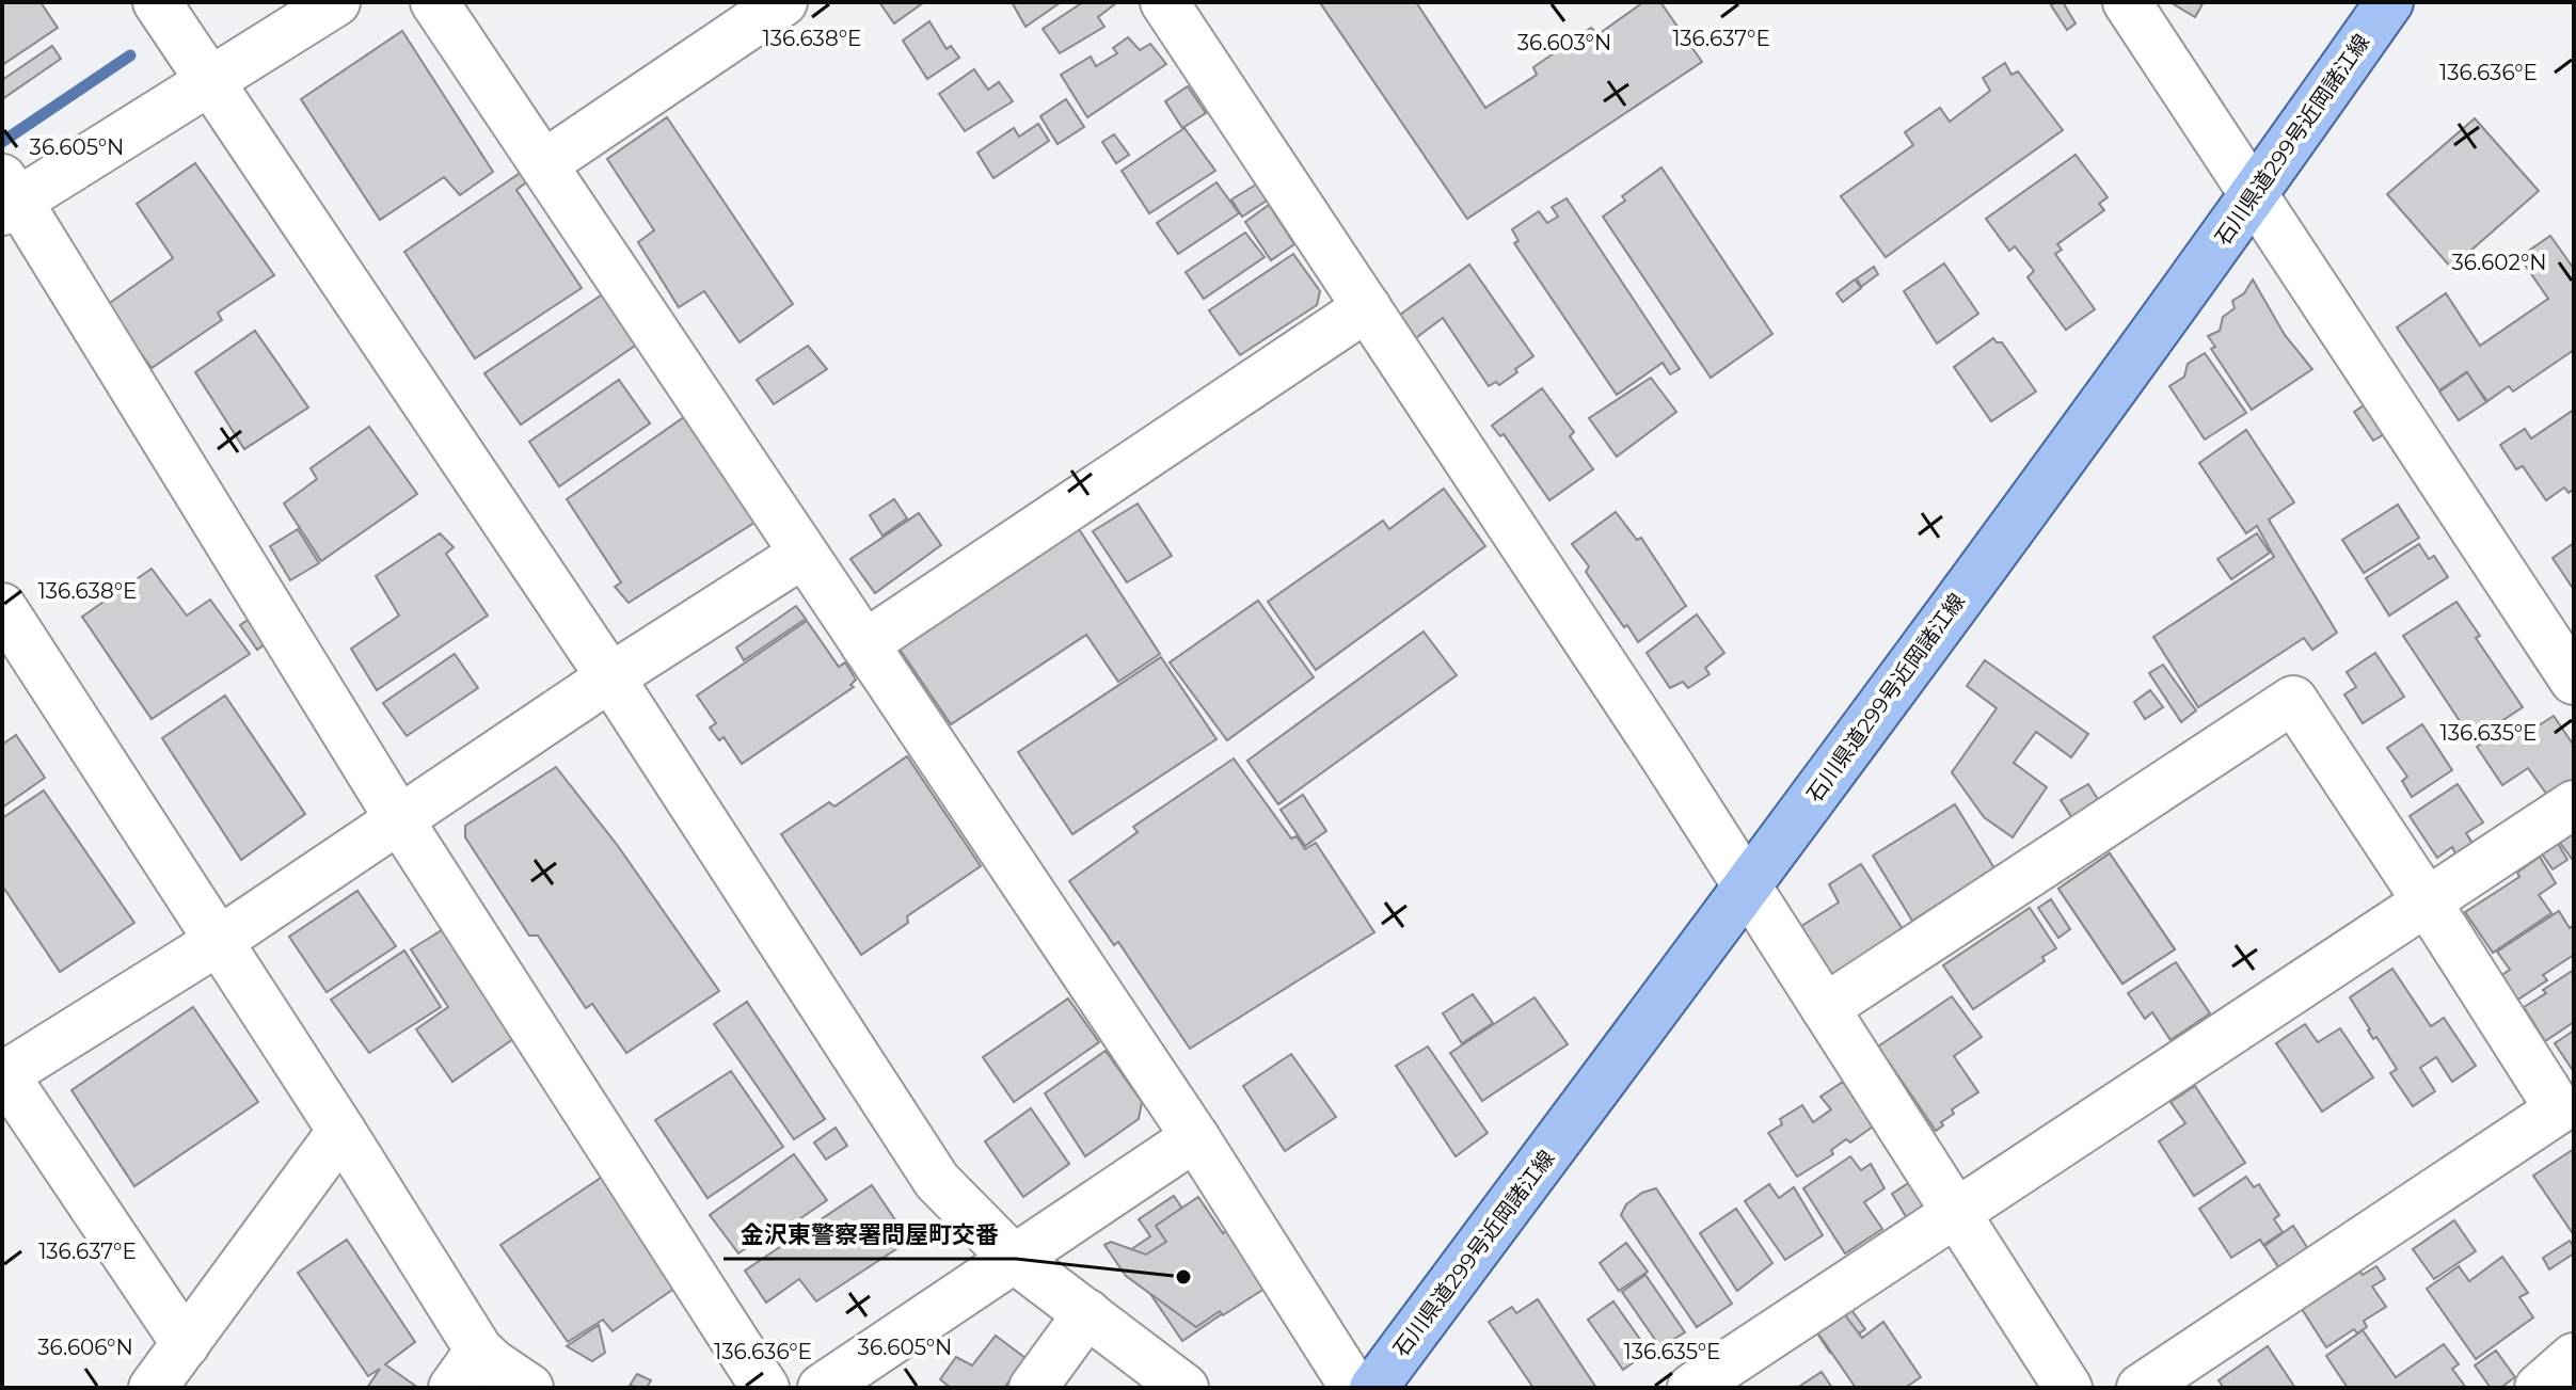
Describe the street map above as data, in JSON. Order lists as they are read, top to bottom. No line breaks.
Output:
{"streets":{"main road":["石川県道299号近岡諸江線"]},"places":["金沢東警察署問屋町交番"],"coordinates":["136.638°E","136.637°E","36.603°N","136.636°E","36.605°N","36.602°N","136.635°E","36.606°N"]}
